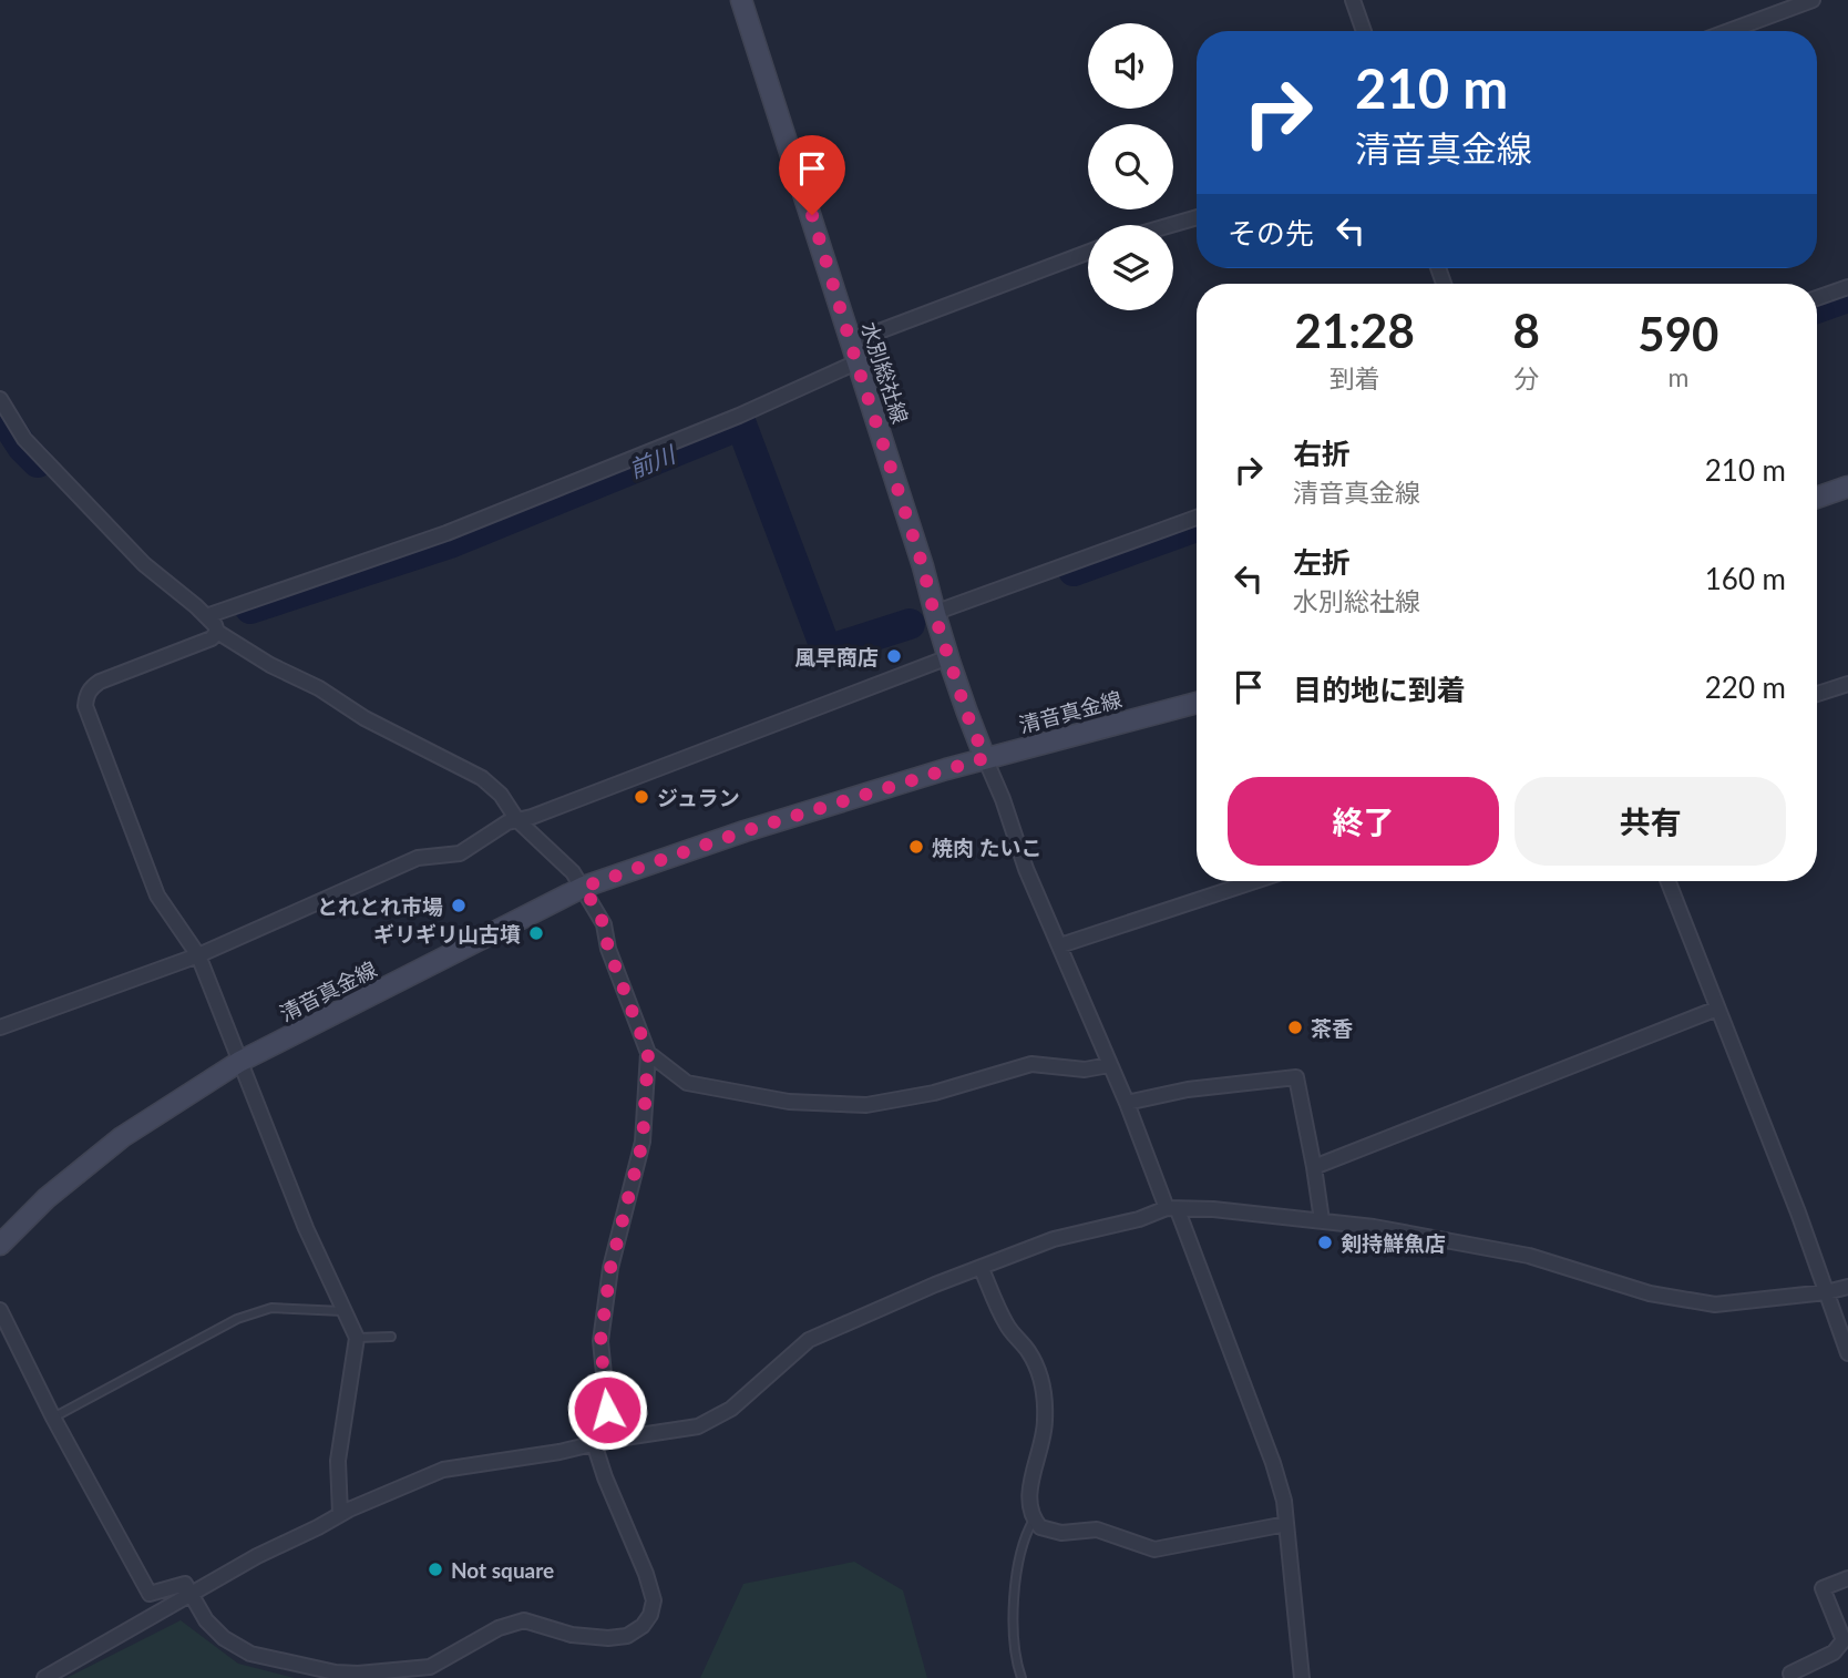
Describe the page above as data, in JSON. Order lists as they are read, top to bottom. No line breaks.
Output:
{"streets":{"main road":["水別総社線","清音真金線"]},"crossings":[["水別総社線","清音真金線"]],"water":["前川"],"places":["風早商店","ジュラン","焼肉 たいこ","とれとれ市場","ギリギリ山古墳","茶香","剣持鮮魚店","Not square"],"page":{"turn":["210 m","清音真金線"],"then":"その先","eta":["21:28","到着","8","分","590","m"],"list":[{"name":"右折","note":"清音真金線","value":"210 m"},{"name":"左折","note":"水別総社線","value":"160 m"},{"name":"目的地に到着","value":"220 m"}],"buttons":["終了","共有"]}}
